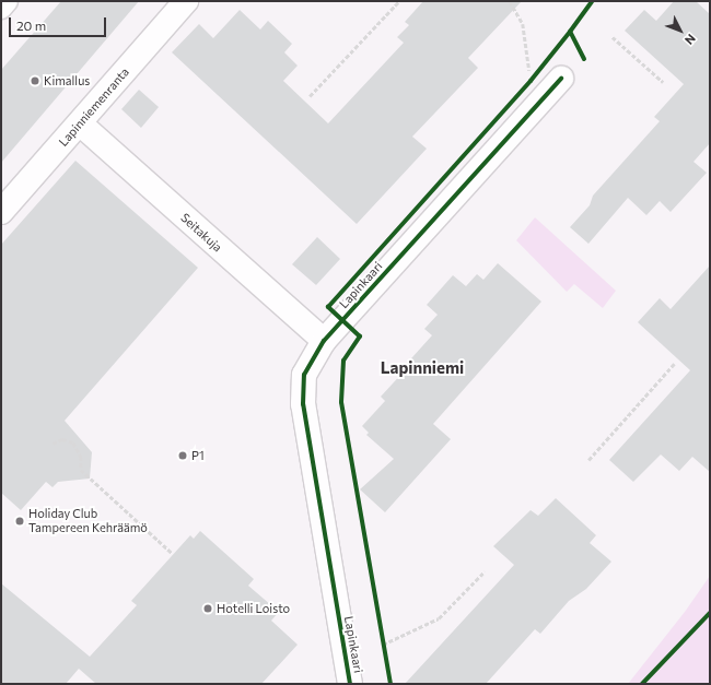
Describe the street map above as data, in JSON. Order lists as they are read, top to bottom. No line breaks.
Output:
{"streets":{"street":["Lapinniemenranta","Seitakuja","Lapinkaari"]},"crossings":[["Lapinniemenranta","Seitakuja"],["Seitakuja","Lapinkaari"]],"districts":["Lapinniemi"],"places":["Kimallus","P1","Holiday Club Tampereen Kehräämö","Hotelli Loisto"],"scale_bar":"20 m","north":"bottom right"}
